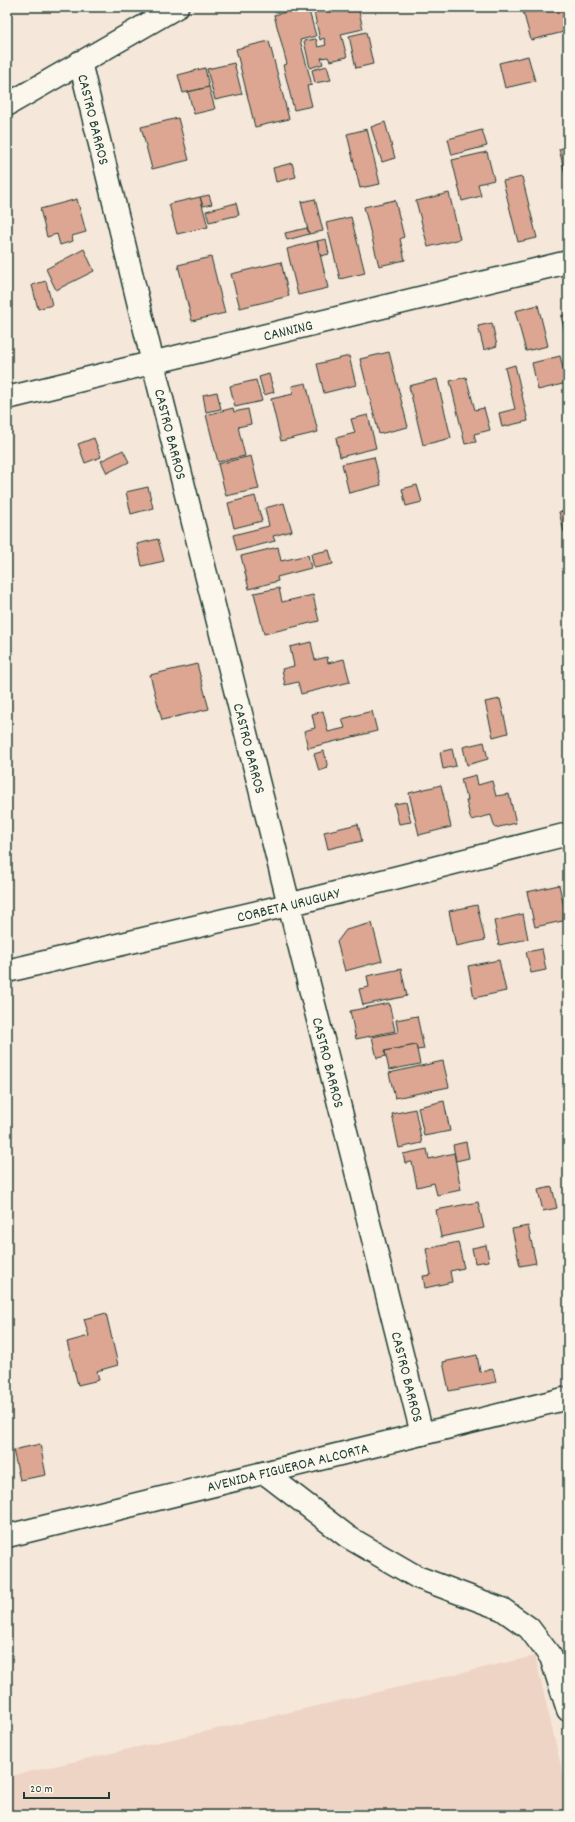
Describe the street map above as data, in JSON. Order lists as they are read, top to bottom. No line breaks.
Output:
{"streets":{"street":["CASTRO BARROS","CANNING","CORBETA URUGUAY","AVENIDA FIGUEROA ALCORTA"]},"crossings":[["CASTRO BARROS","CANNING"],["CASTRO BARROS","CORBETA URUGUAY"],["CASTRO BARROS","AVENIDA FIGUEROA ALCORTA"]],"scale_bar":"20 m"}
